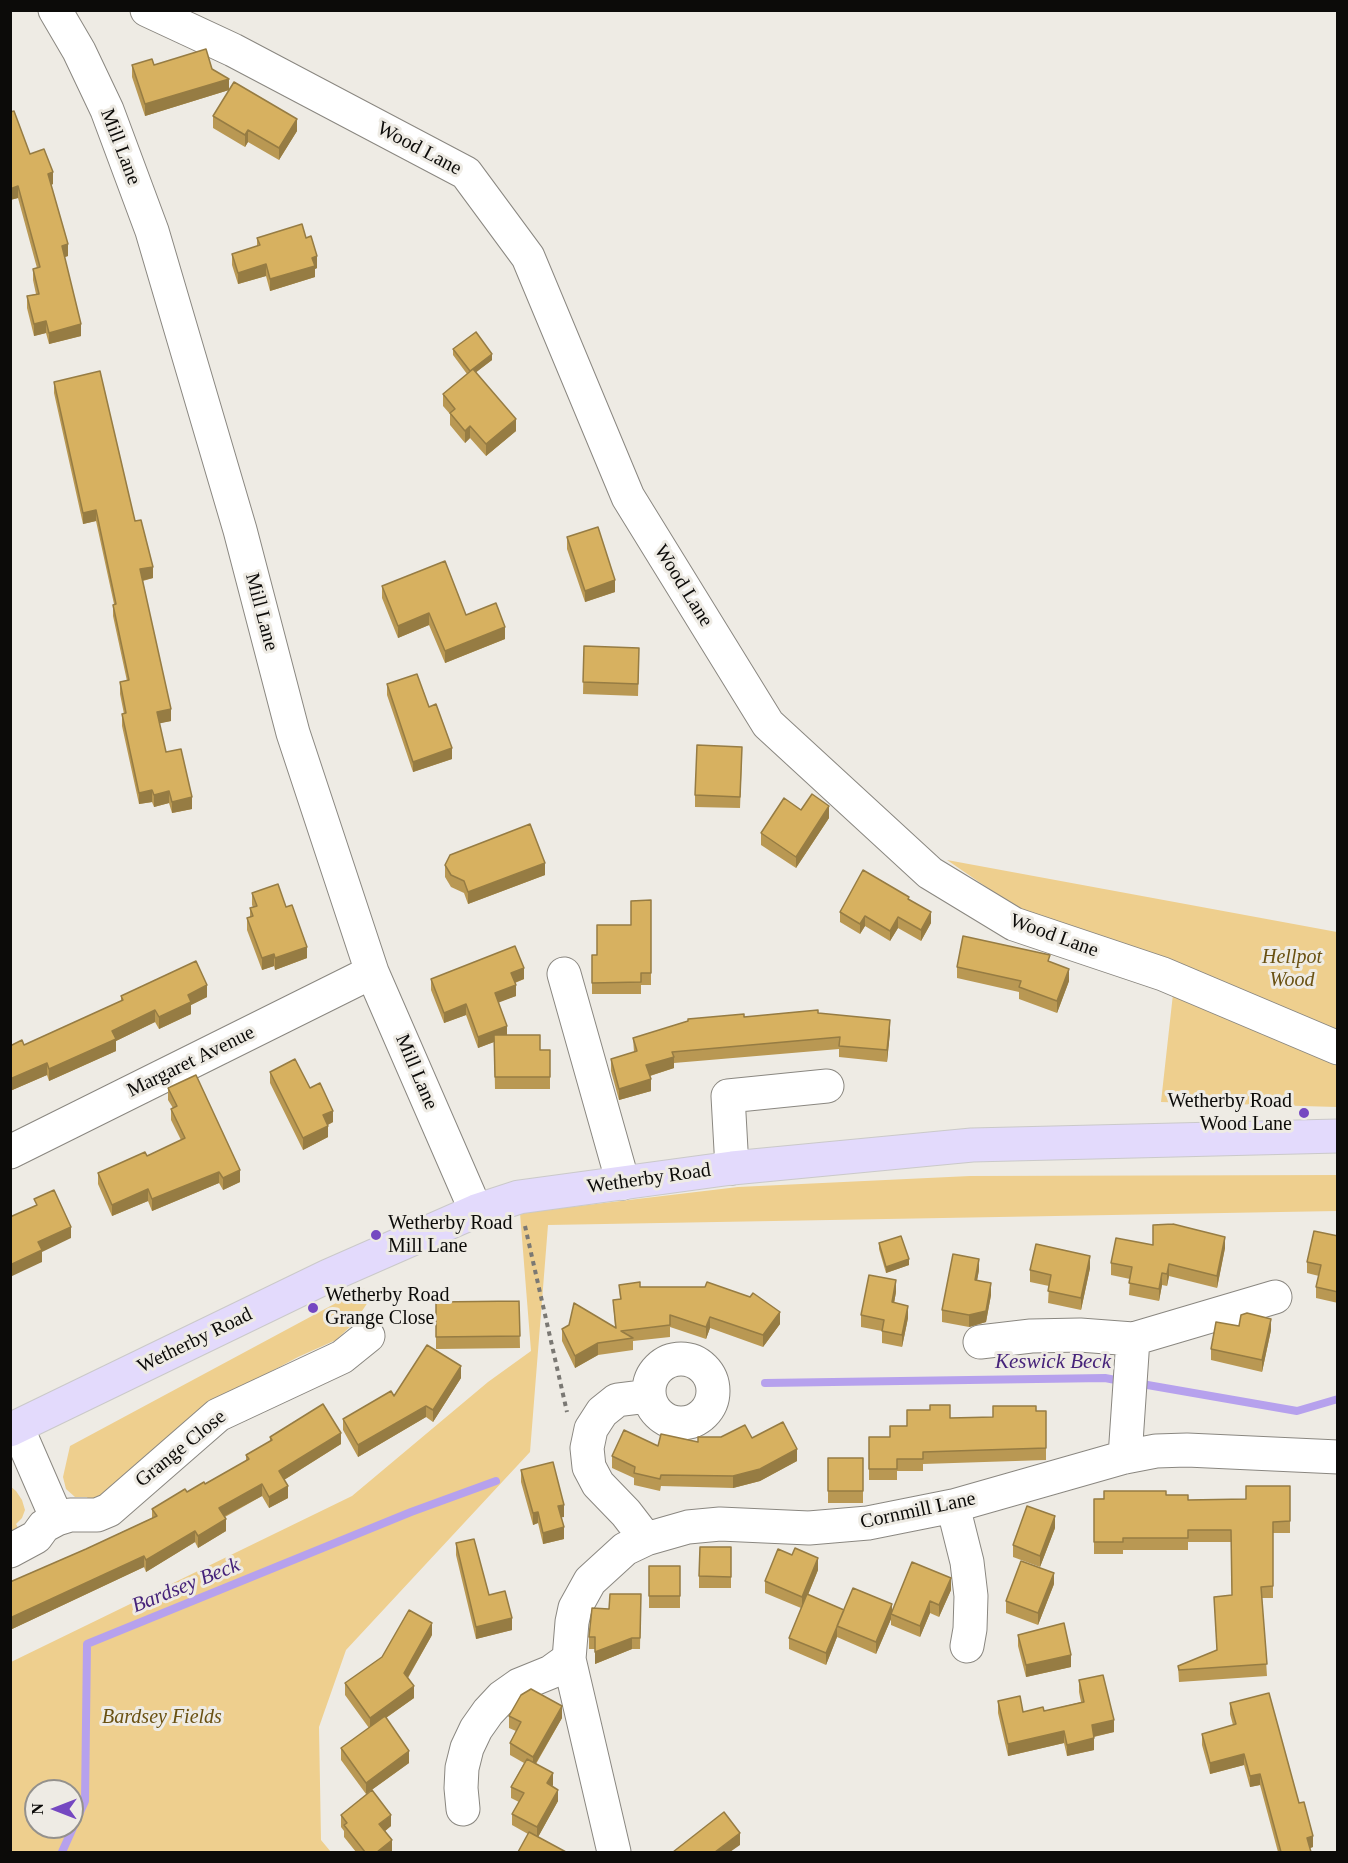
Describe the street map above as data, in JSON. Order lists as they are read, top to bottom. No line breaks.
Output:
{"streets":{"main road":["Wetherby Road"],"street":["Mill Lane","Wood Lane","Margaret Avenue","Grange Close","Cornmill Lane"]},"crossings":[["Mill Lane","Margaret Avenue"],["Mill Lane","Wetherby Road"]],"water":["Keswick Beck","Bardsey Beck"],"parks":["Hellpot Wood","Bardsey Fields"],"places":["Wetherby Road Wood Lane","Wetherby Road Mill Lane","Wetherby Road Grange Close"],"north":"left"}
